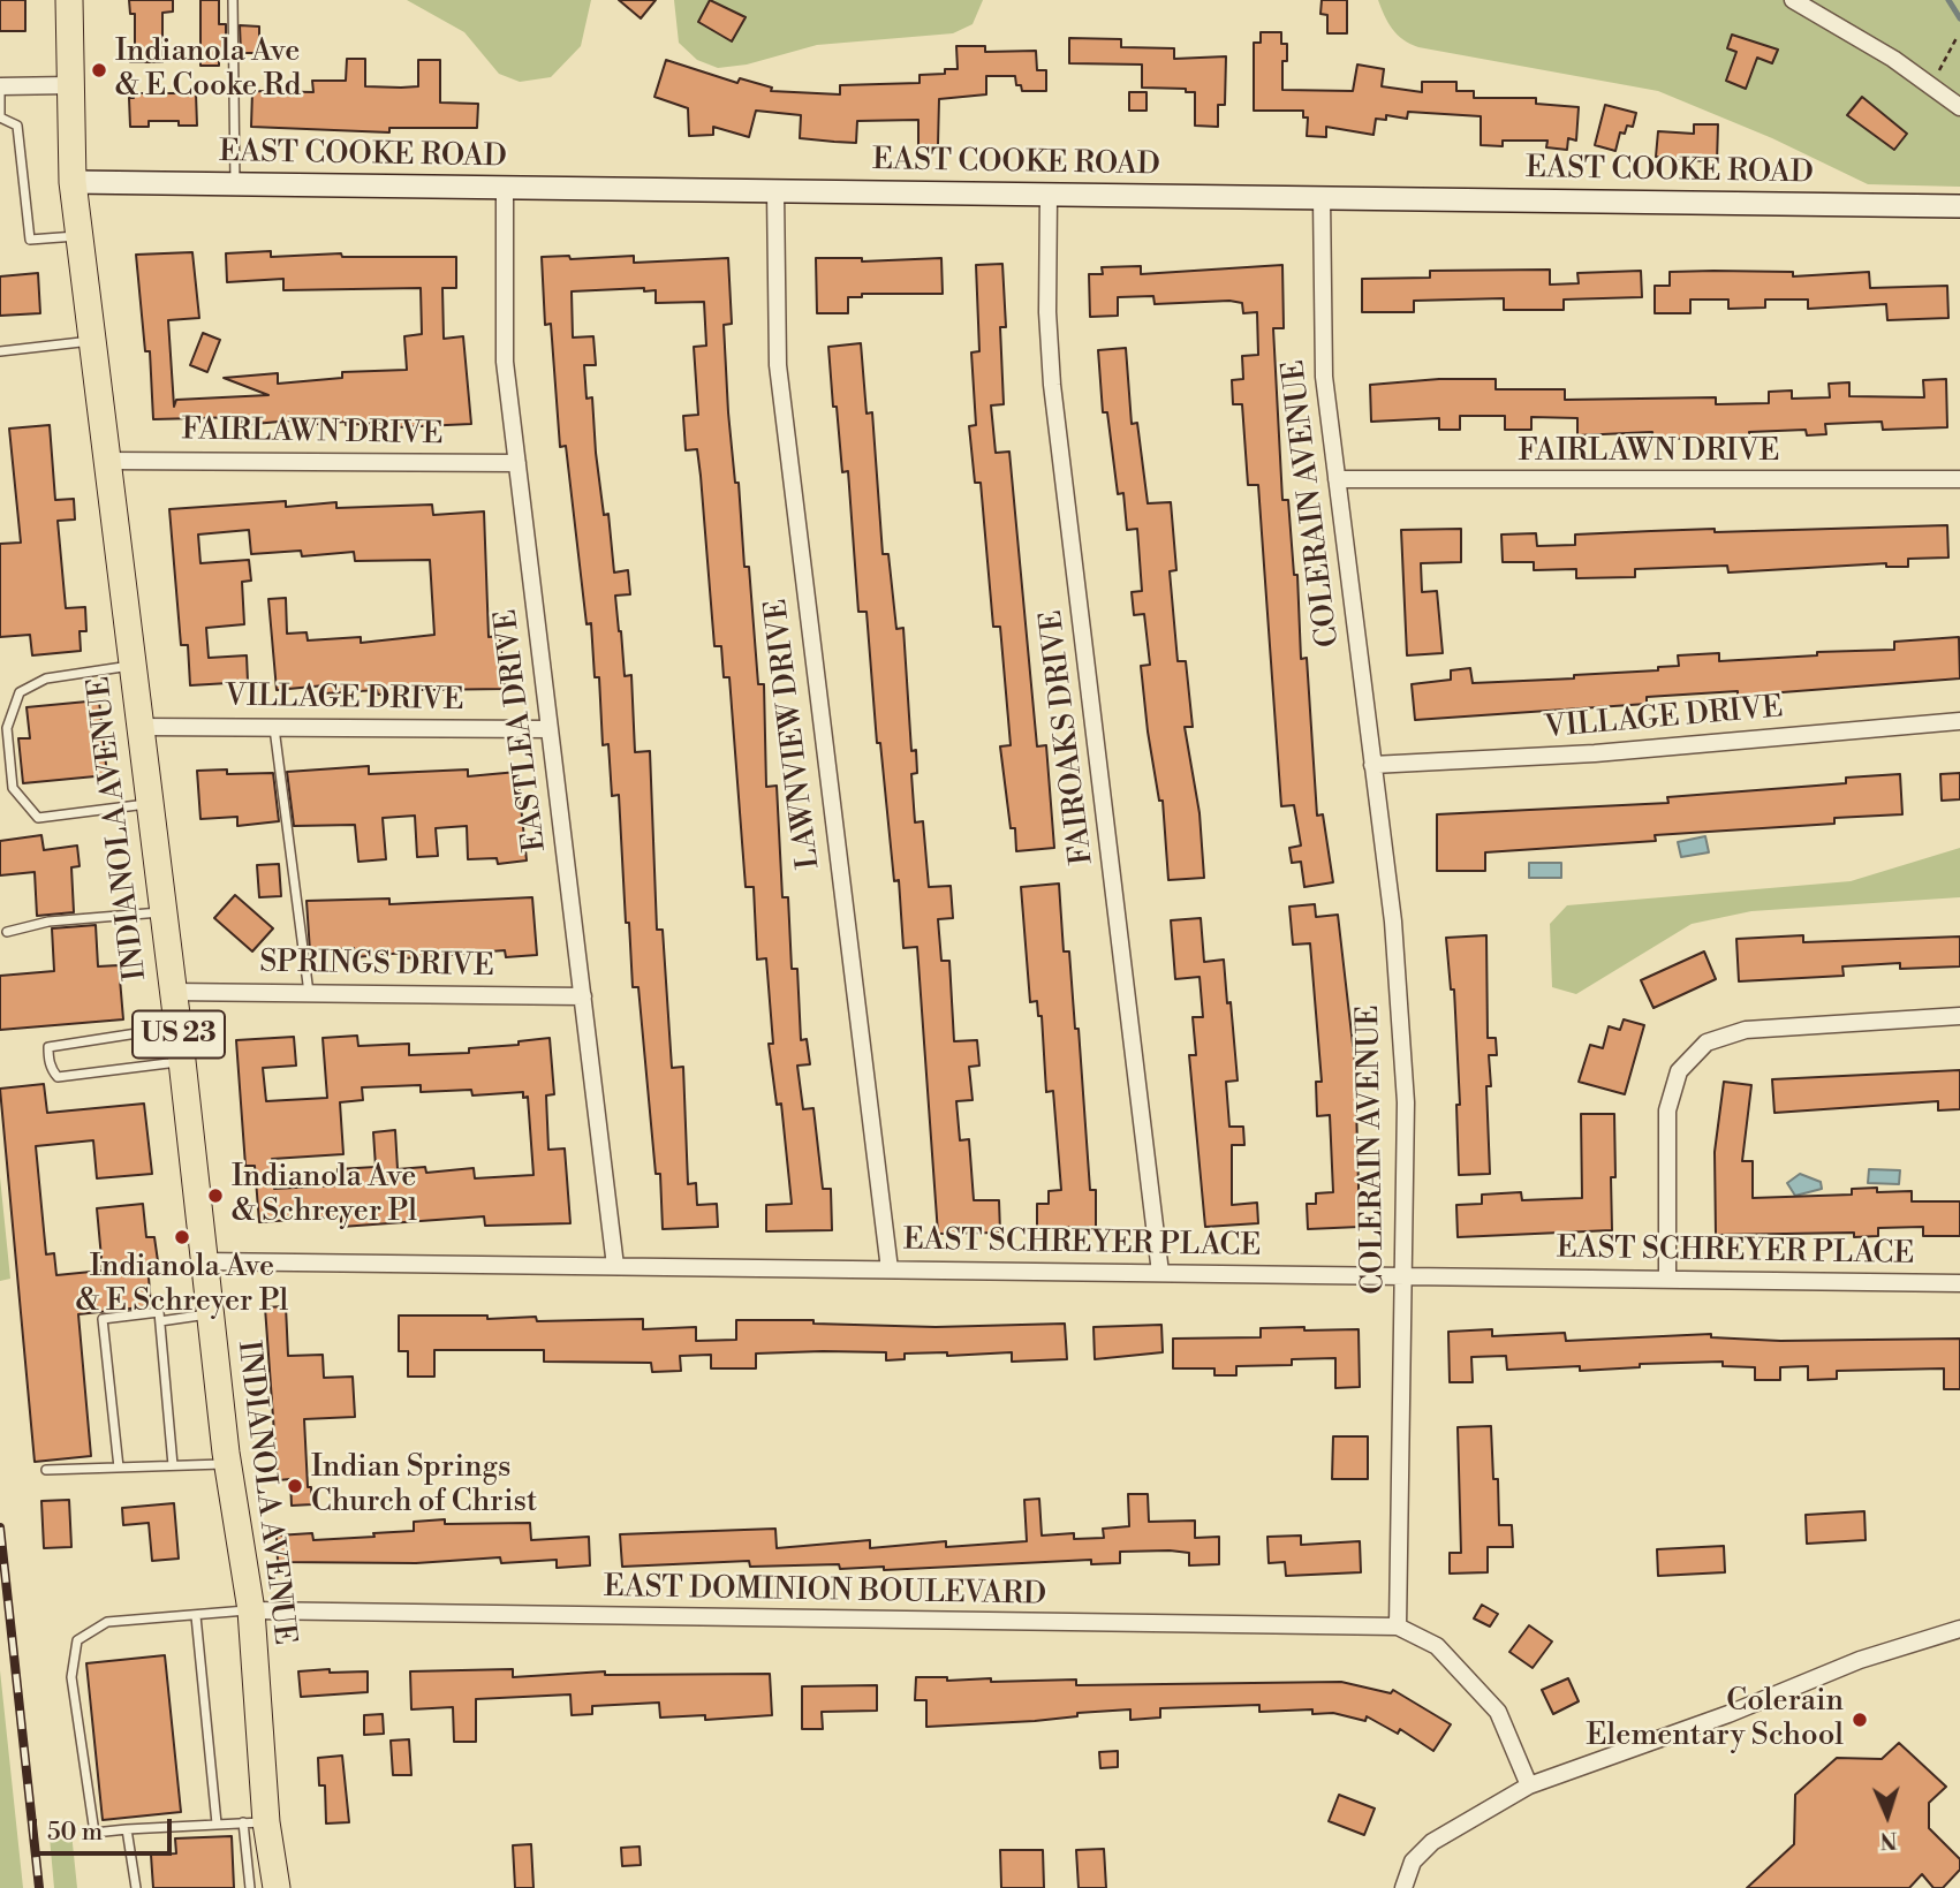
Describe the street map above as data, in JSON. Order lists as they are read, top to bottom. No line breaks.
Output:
{"streets":{"main road":["EAST COOKE ROAD","INDIANOLA AVENUE","US 23"],"street":["FAIRLAWN DRIVE","COLERAIN AVENUE","VILLAGE DRIVE","EASTLEA DRIVE","LAWNVIEW DRIVE","FAIROAKS DRIVE","SPRINGS DRIVE","EAST SCHREYER PLACE","EAST DOMINION BOULEVARD"]},"crossings":[["EAST COOKE ROAD","COLERAIN AVENUE"],["EAST COOKE ROAD","EASTLEA DRIVE"],["EAST COOKE ROAD","LAWNVIEW DRIVE"],["EAST COOKE ROAD","FAIROAKS DRIVE"],["EAST COOKE ROAD","INDIANOLA AVENUE"],["FAIRLAWN DRIVE","COLERAIN AVENUE"],["FAIRLAWN DRIVE","EASTLEA DRIVE"],["FAIRLAWN DRIVE","INDIANOLA AVENUE"],["COLERAIN AVENUE","VILLAGE DRIVE"],["COLERAIN AVENUE","EAST SCHREYER PLACE"],["COLERAIN AVENUE","EAST DOMINION BOULEVARD"],["VILLAGE DRIVE","EASTLEA DRIVE"],["VILLAGE DRIVE","INDIANOLA AVENUE"],["EASTLEA DRIVE","SPRINGS DRIVE"],["EASTLEA DRIVE","EAST SCHREYER PLACE"],["LAWNVIEW DRIVE","EAST SCHREYER PLACE"],["FAIROAKS DRIVE","EAST SCHREYER PLACE"],["INDIANOLA AVENUE","SPRINGS DRIVE"],["INDIANOLA AVENUE","EAST SCHREYER PLACE"],["INDIANOLA AVENUE","EAST DOMINION BOULEVARD"]],"places":["Indianola Ave & E Cooke Rd","Indianola Ave & Schreyer Pl","Indianola Ave & E Schreyer Pl","Indian Springs Church of Christ","Colerain Elementary School"],"scale_bar":"50 m","north":"bottom"}
